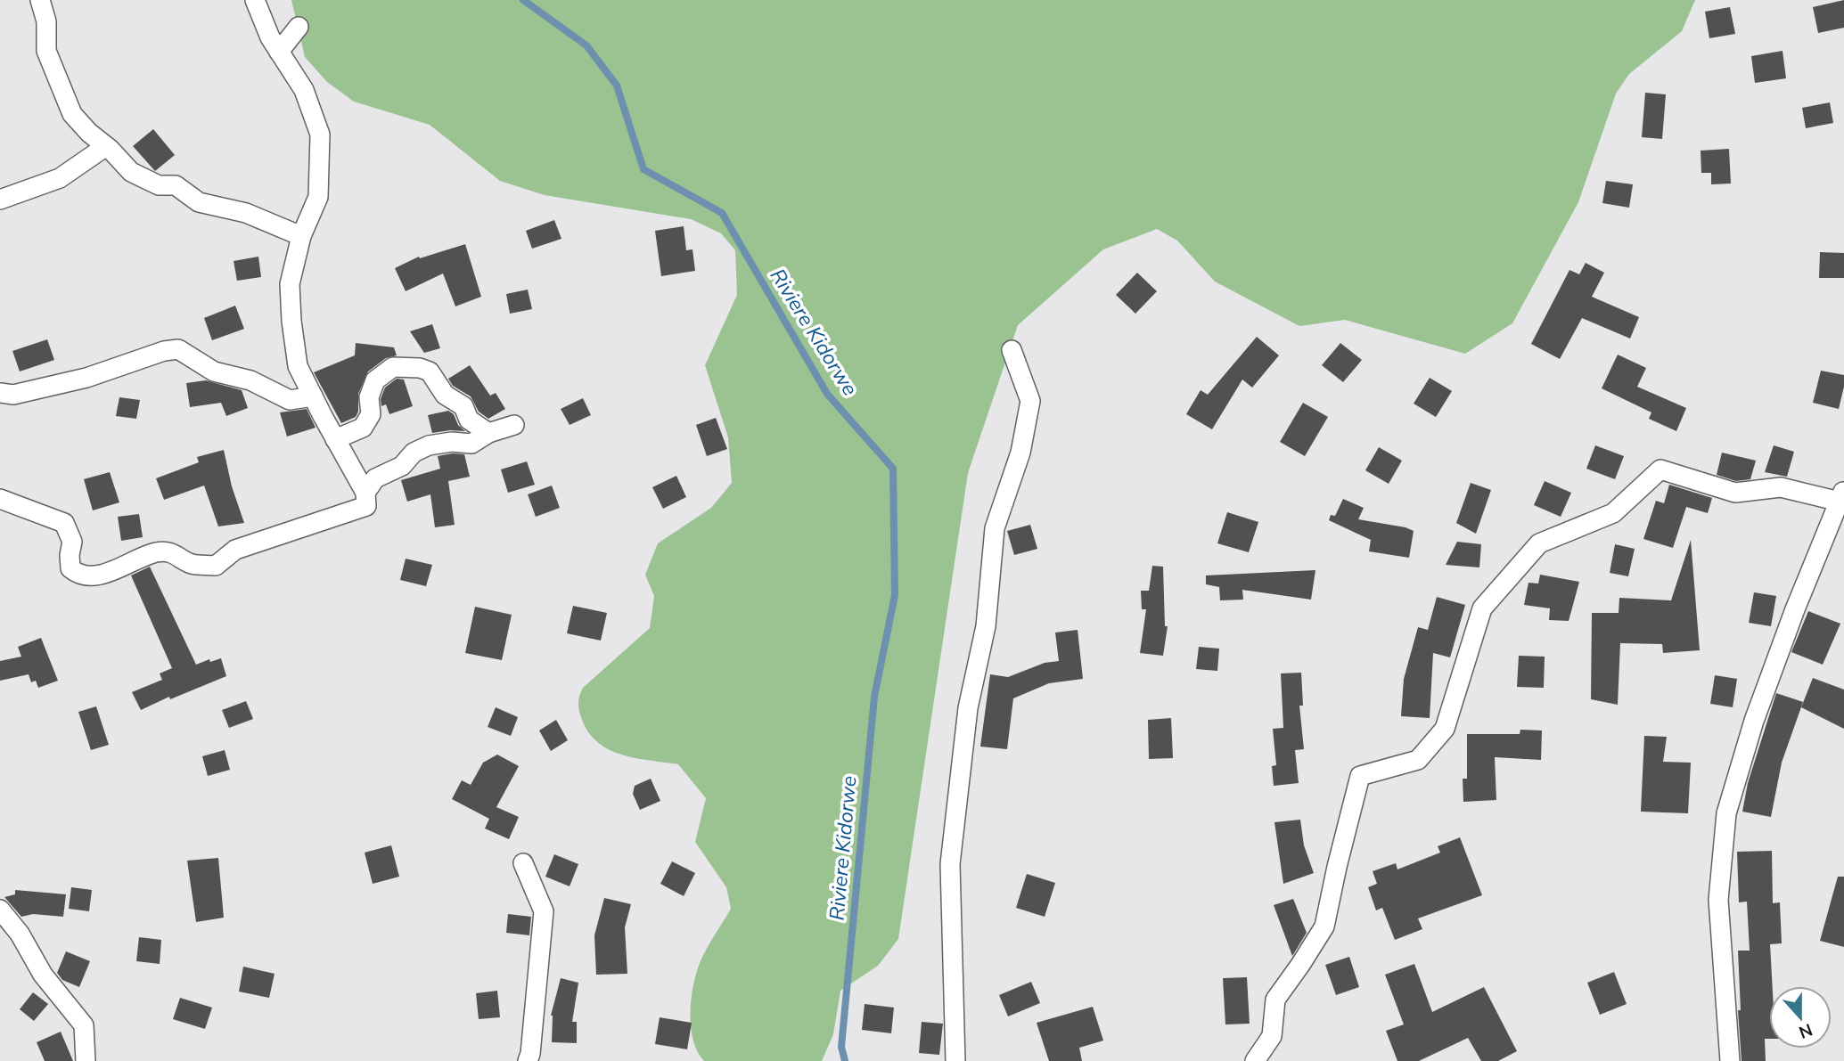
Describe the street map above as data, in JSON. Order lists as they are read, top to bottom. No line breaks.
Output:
{"water":["Riviere Kidorwe"],"north":"bottom"}
